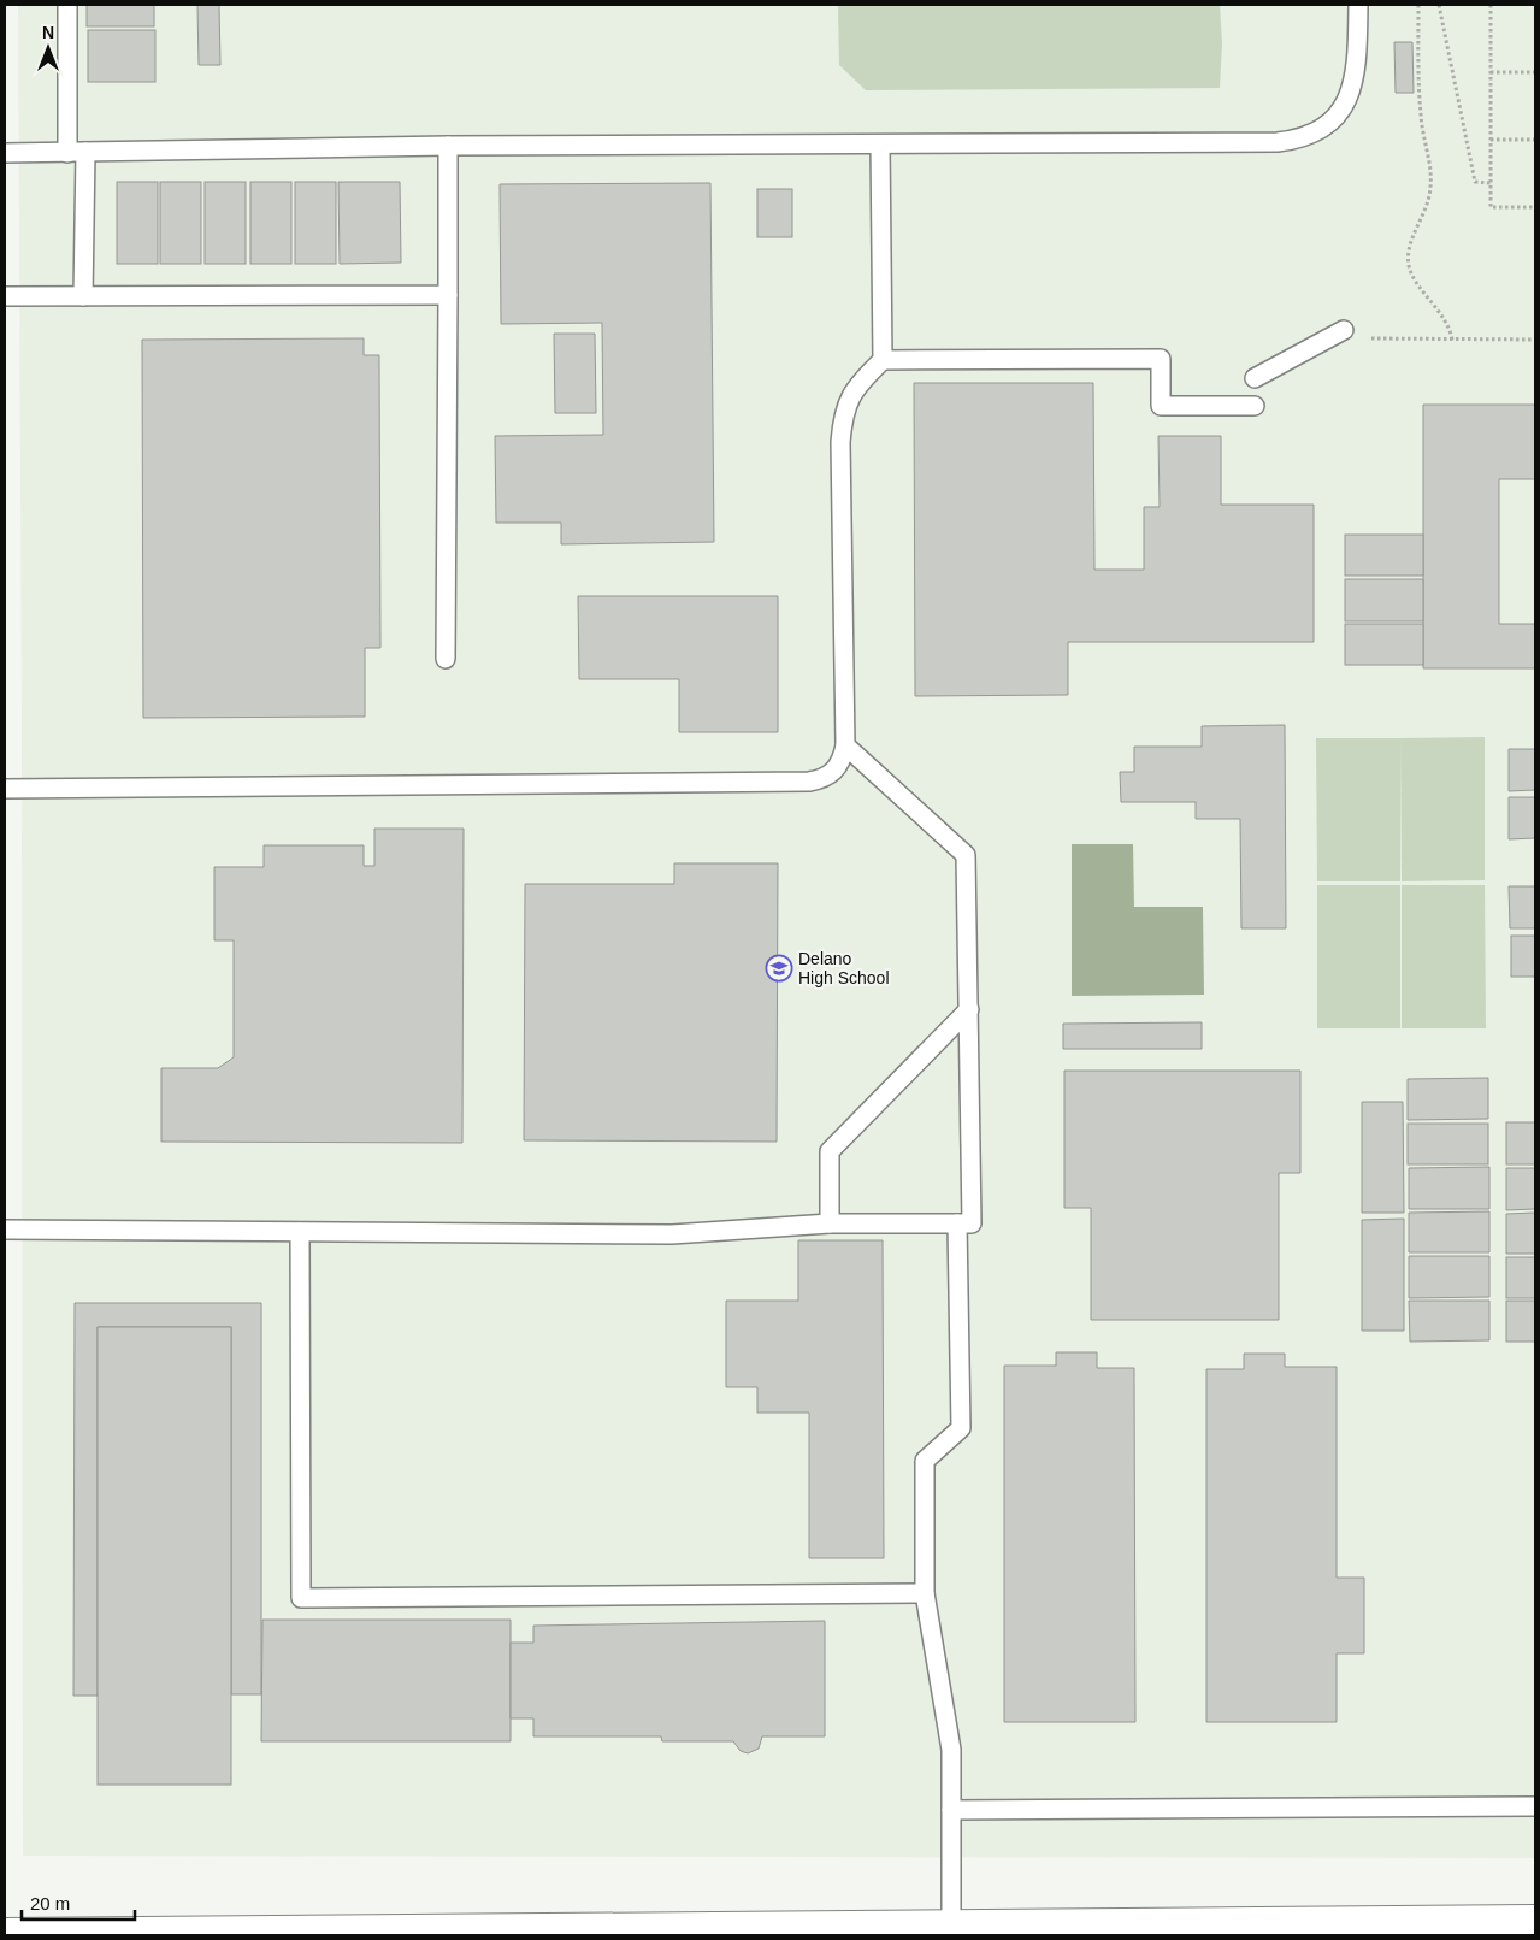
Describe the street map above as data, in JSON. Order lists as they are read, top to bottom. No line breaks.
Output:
{"places":{"school or university":["Delano High School"]},"scale_bar":"20 m","north":"top"}
